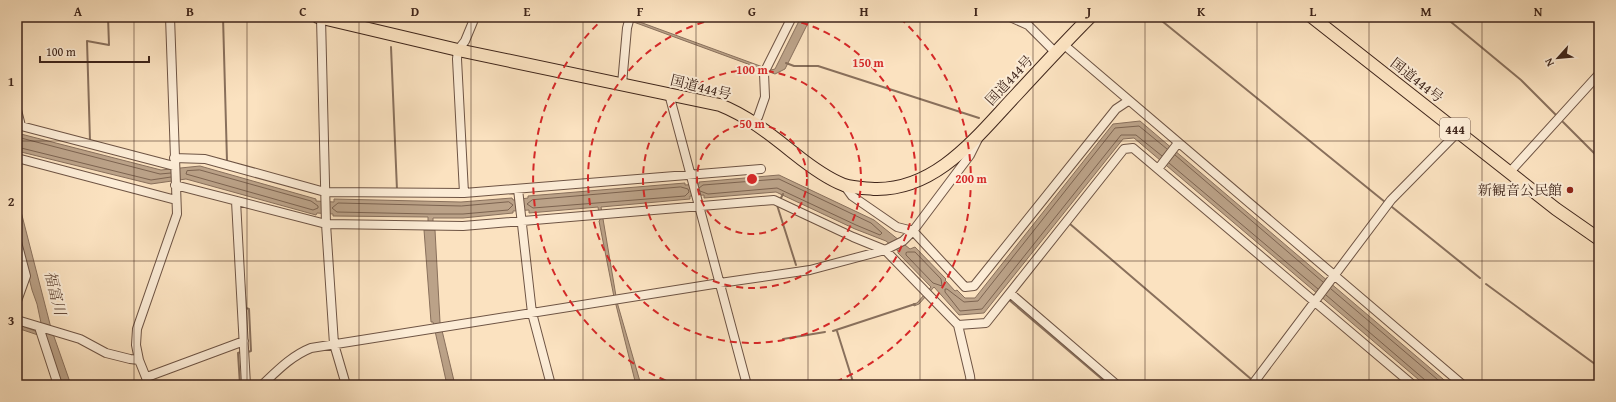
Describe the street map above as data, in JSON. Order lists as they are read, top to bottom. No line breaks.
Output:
{"streets":{"highway":["国道444号","444"]},"water":["福富川"],"places":["新観音公民館"],"scale_bar":"100 m","north":"bottom left","grid":{"columns":["A","B","C","D","E","F","G","H","I","J","K","L","M","N"],"rows":["1","2","3"]},"rings":["150 m","100 m","50 m","200 m"]}
